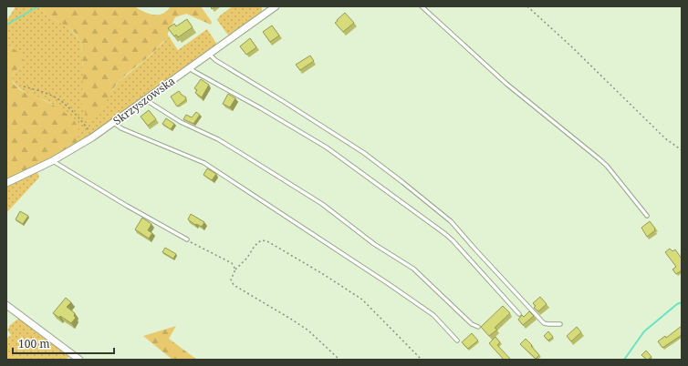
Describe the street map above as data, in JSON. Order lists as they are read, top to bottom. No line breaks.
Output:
{"streets":{"street":["Skrzyszowska"]},"scale_bar":"100 m"}
